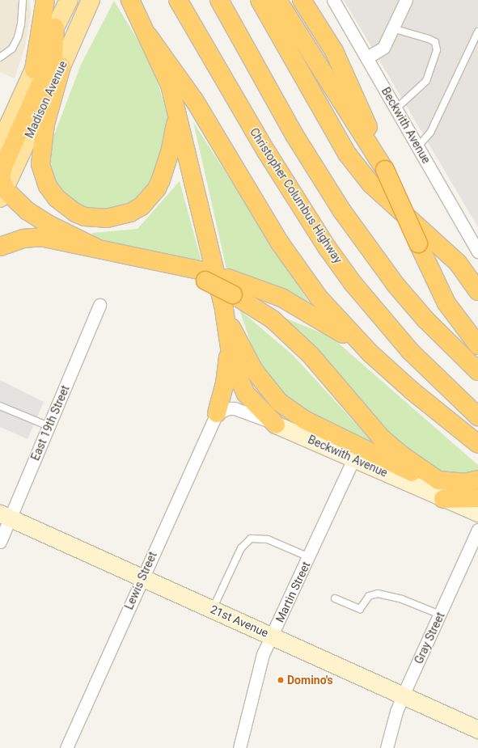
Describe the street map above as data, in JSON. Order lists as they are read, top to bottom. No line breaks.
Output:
{"streets":{"highway":["Christopher Columbus Highway"],"main road":["Madison Avenue"],"street":["Beckwith Avenue","East 19th Street","Lewis Street","Martin Street","21st Avenue","Gray Street"]},"crossings":[["Beckwith Avenue","Lewis Street"],["Beckwith Avenue","Martin Street"],["East 19th Street","21st Avenue"],["Lewis Street","21st Avenue"],["Martin Street","21st Avenue"],["21st Avenue","Gray Street"]],"places":["Domino's"]}
